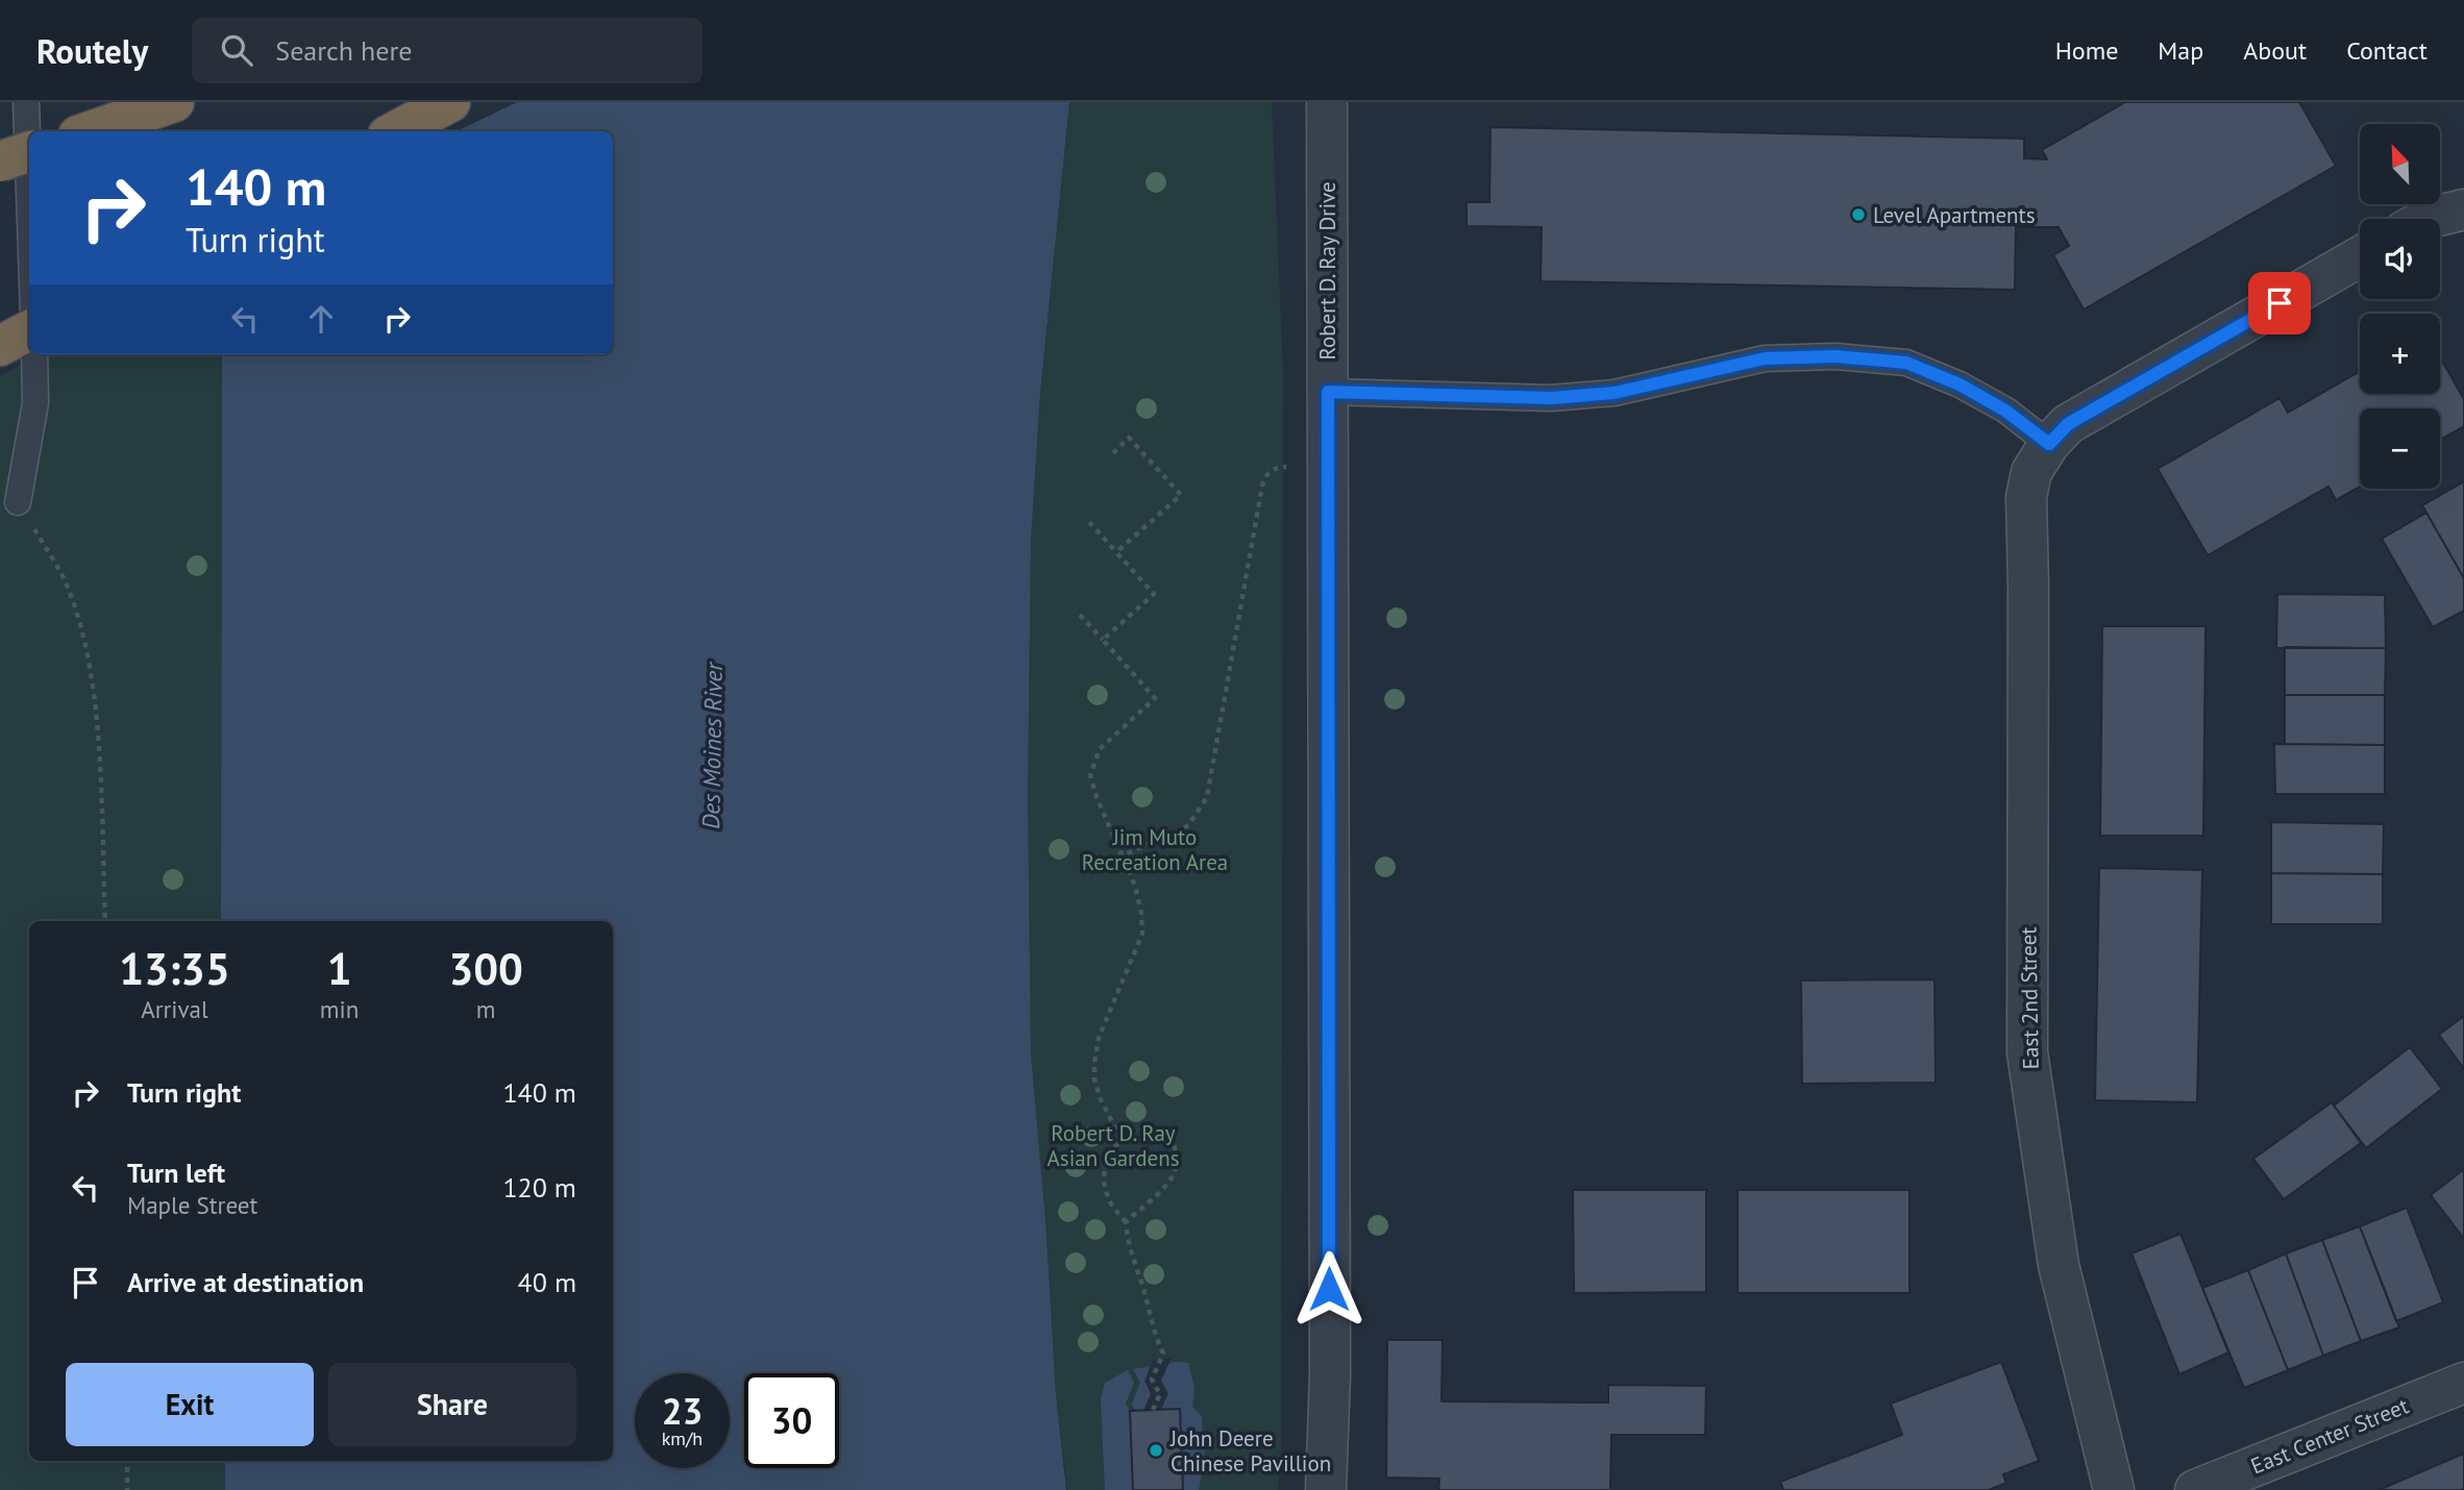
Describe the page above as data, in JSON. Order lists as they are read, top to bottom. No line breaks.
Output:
{"streets":{"street":["Robert D. Ray Drive","East 2nd Street","East Center Street"]},"water":["Des Moines River"],"parks":["Jim Muto Recreation Area","Robert D. Ray Asian Gardens"],"places":["Level Apartments","John Deere Chinese Pavillion"],"north":"top left","page":{"header":"Routely","search":"Search here","nav":["Home","Map","About","Contact"],"map_buttons":["+","−"],"turn":["140 m","Turn right"],"eta":["13:35","Arrival","1","min","300","m"],"list":[{"name":"Turn right","value":"140 m"},{"name":"Turn left","note":"Maple Street","value":"120 m"},{"name":"Arrive at destination","value":"40 m"}],"buttons":["Exit","Share"],"speed":"23 km/h","limit":"30"}}
